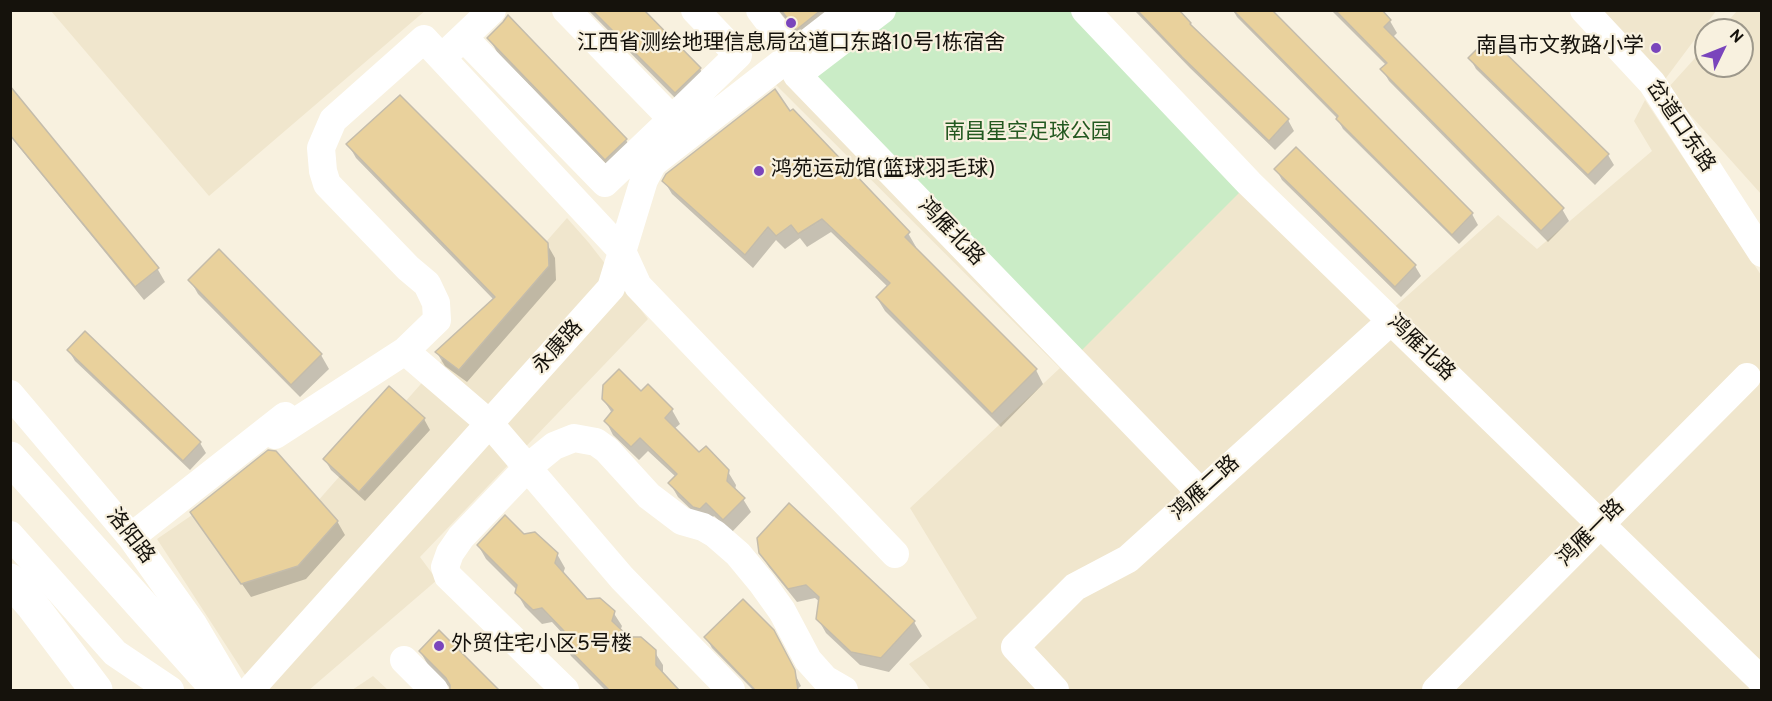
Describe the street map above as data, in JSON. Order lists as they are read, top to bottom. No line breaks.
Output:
{"streets":{"main road":["洛阳路"],"street":["岔道口东路","鸿雁北路","永康路","鸿雁二路","鸿雁一路"]},"crossings":[["鸿雁北路","鸿雁二路"],["鸿雁北路","鸿雁一路"]],"parks":["南昌星空足球公园"],"places":["江西省测绘地理信息局岔道口东路10号1栋宿舍","南昌市文教路小学","鸿苑运动馆(篮球羽毛球)","外贸住宅小区5号楼"],"north":"top right"}
